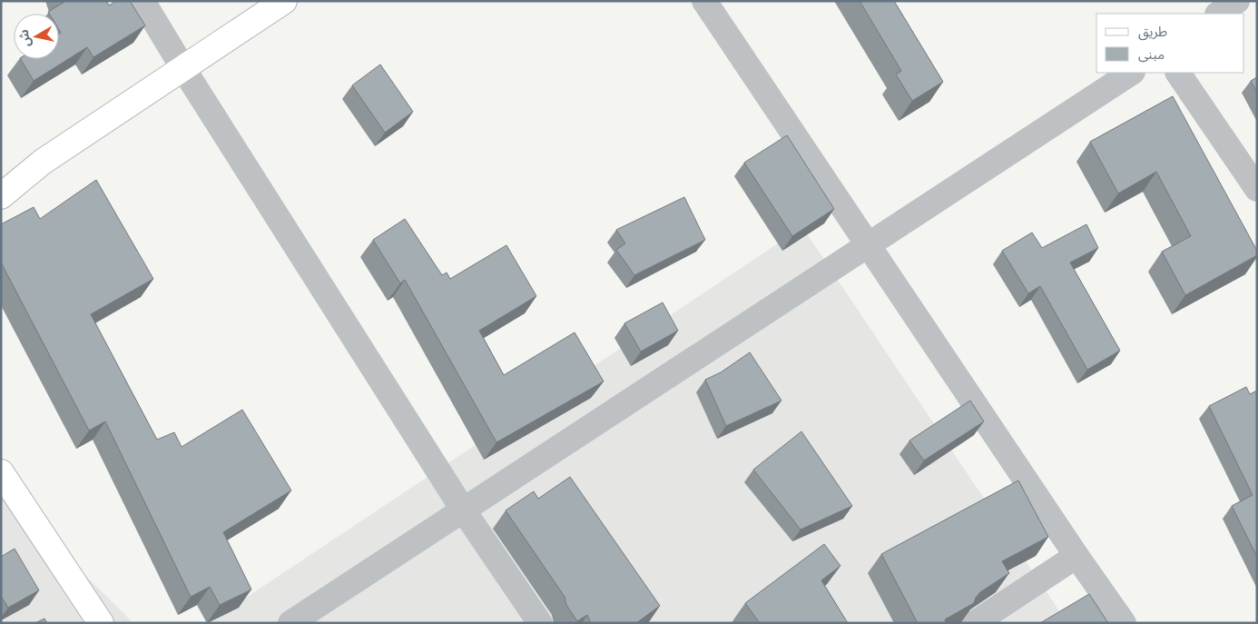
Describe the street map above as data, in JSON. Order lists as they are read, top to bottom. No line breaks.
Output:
{"legend":["طريق","مبنى"],"north":"left"}
